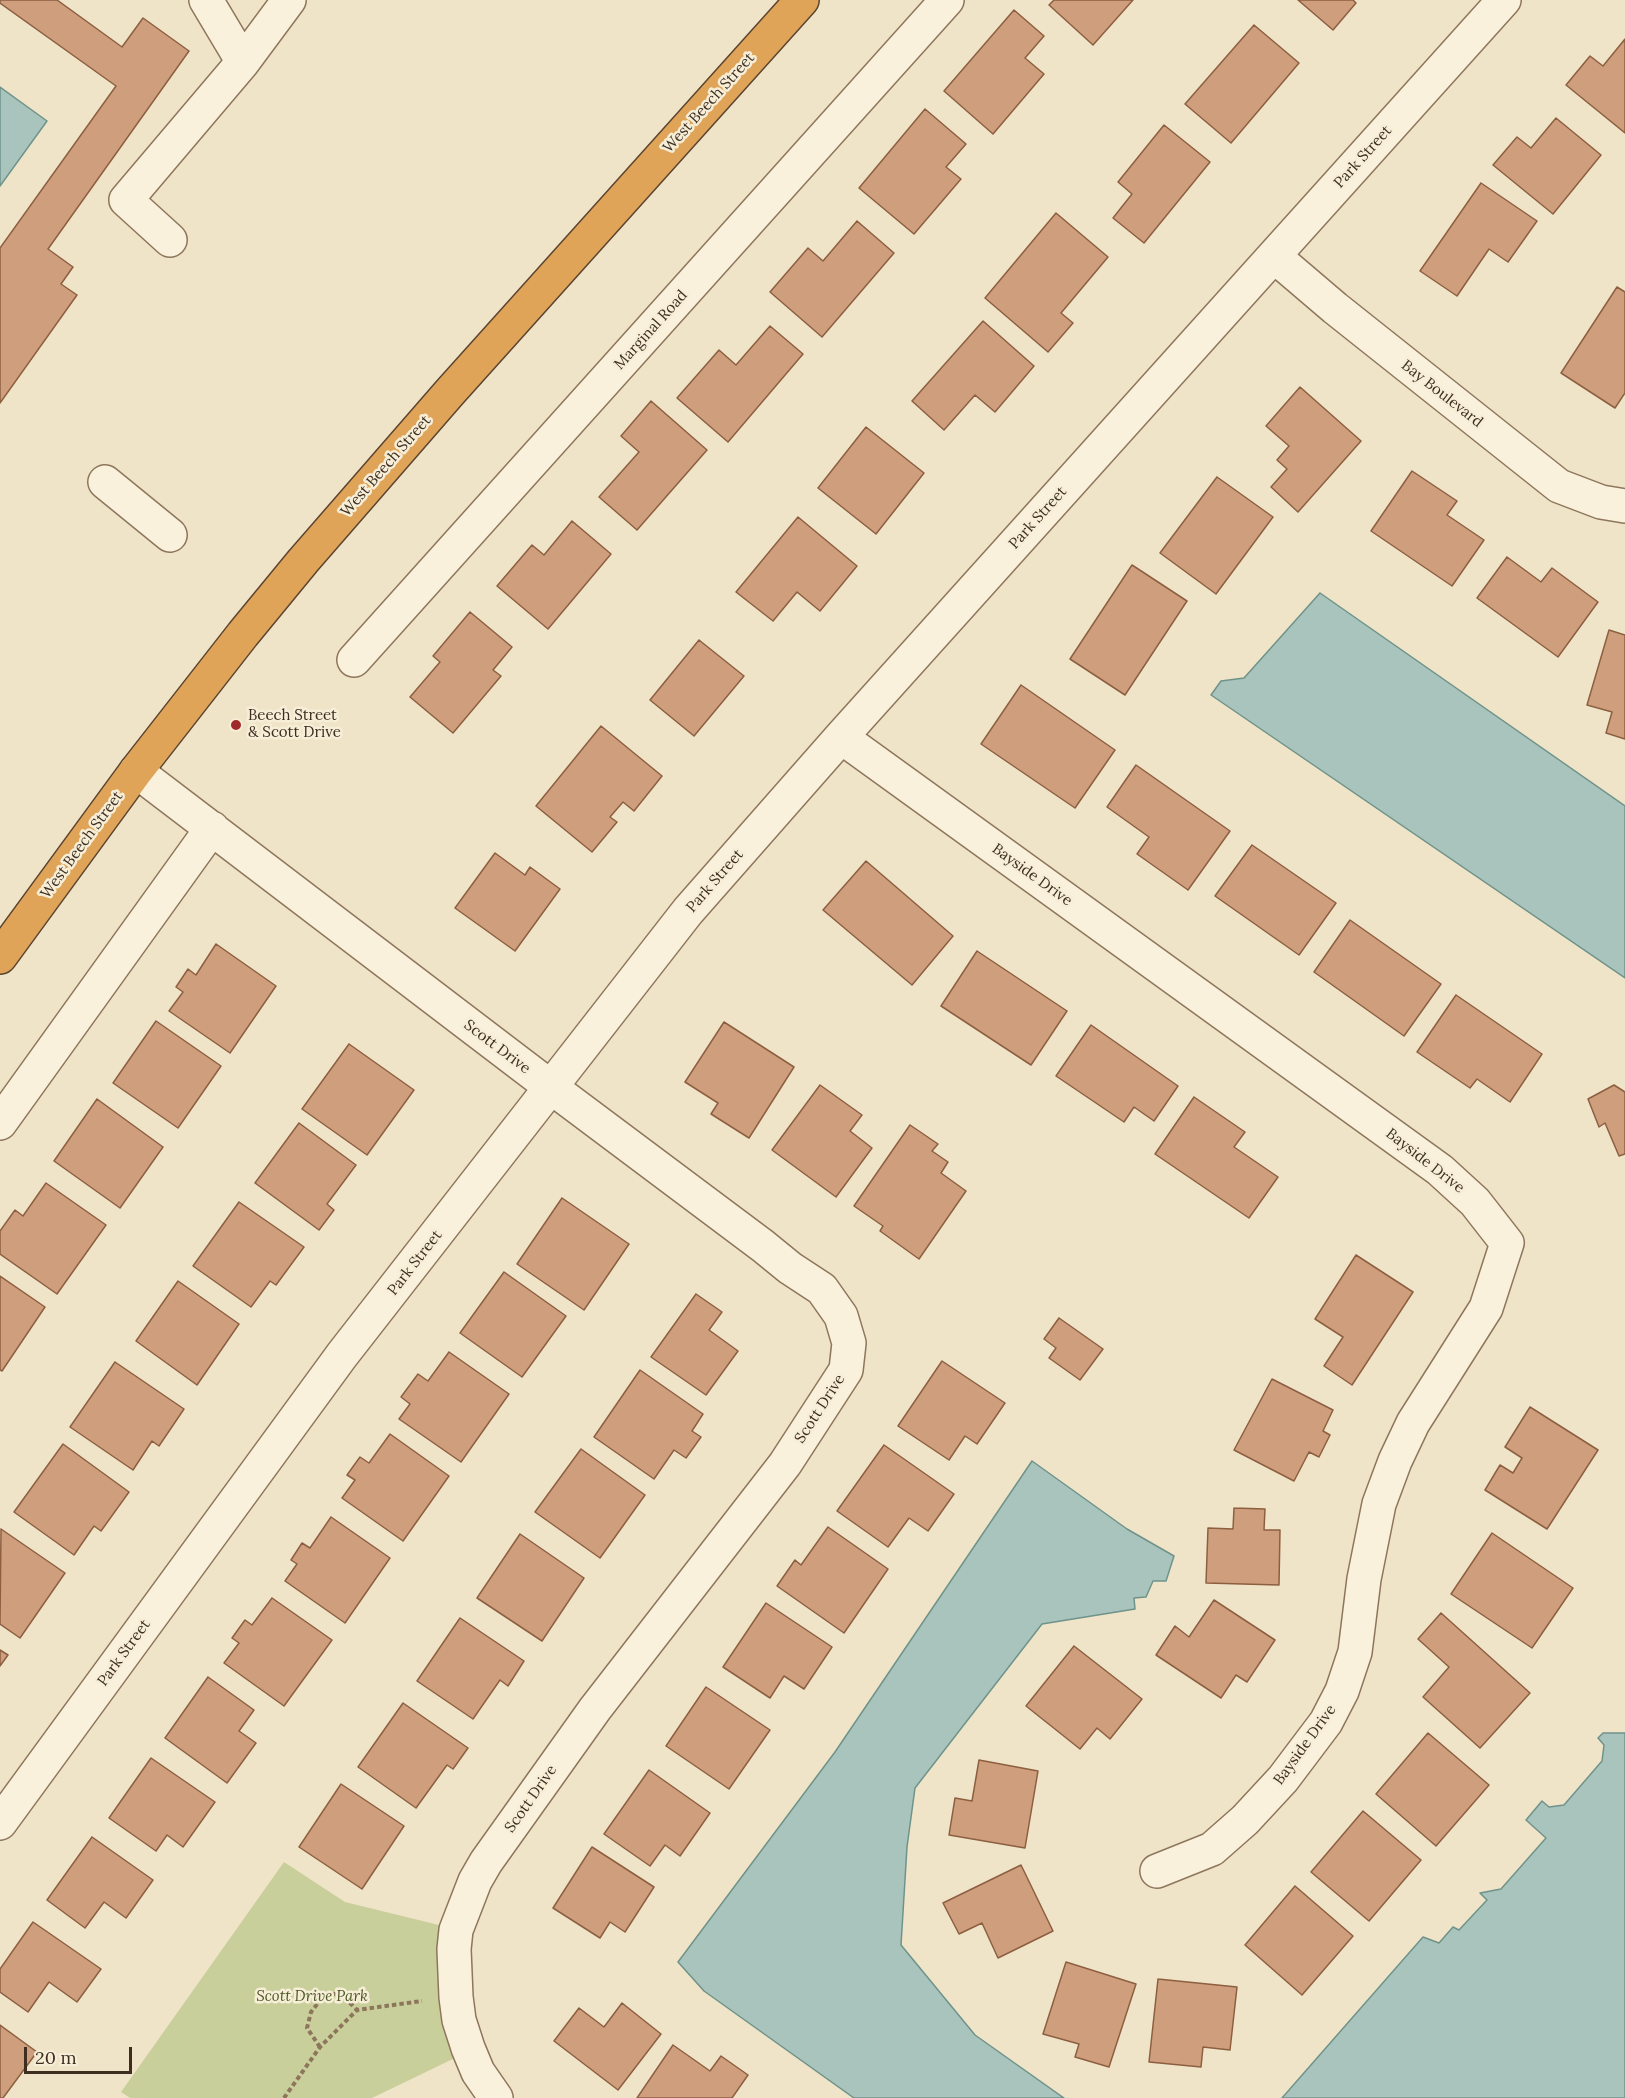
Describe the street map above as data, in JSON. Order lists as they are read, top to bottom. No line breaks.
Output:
{"streets":{"highway":["West Beech Street"],"street":["Park Street","Marginal Road","Bay Boulevard","Bayside Drive","Scott Drive"]},"crossings":[["West Beech Street","Scott Drive"],["Park Street","Bay Boulevard"],["Park Street","Bayside Drive"],["Park Street","Scott Drive"]],"parks":["Scott Drive Park"],"places":["Beech Street & Scott Drive"],"scale_bar":"20 m"}
